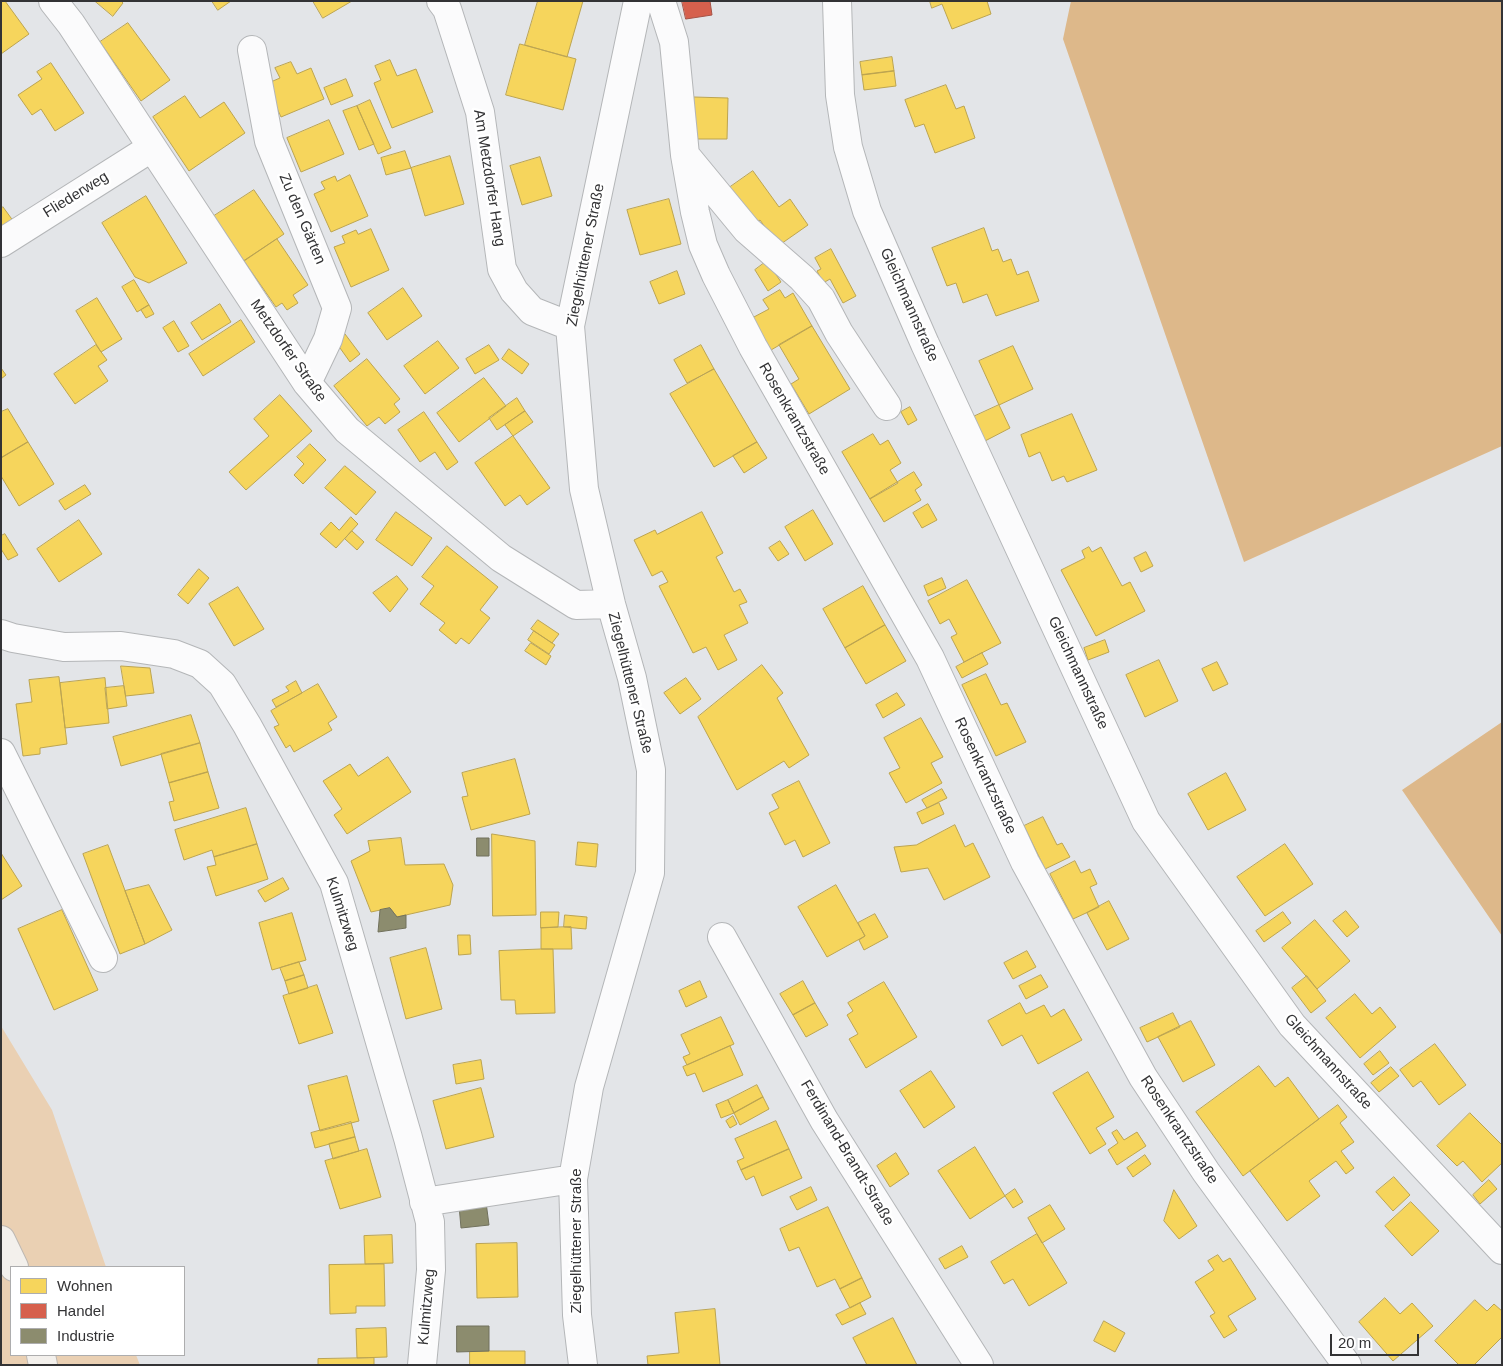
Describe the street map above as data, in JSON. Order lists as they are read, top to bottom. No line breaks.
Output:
{"streets":{"street":["Am Metzdorfer Hang","Fliederweg","Zu den Gärten","Ziegelhüttener Straße","Gleichmannstraße","Metzdorfer Straße","Rosenkrantzstraße","Kulmitzweg","Ferdinand-Brandt-Straße"]},"crossings":[["Am Metzdorfer Hang","Ziegelhüttener Straße"],["Fliederweg","Metzdorfer Straße"],["Zu den Gärten","Metzdorfer Straße"],["Ziegelhüttener Straße","Metzdorfer Straße"]],"legend":["Wohnen","Handel","Industrie"],"scale_bar":"20 m"}
